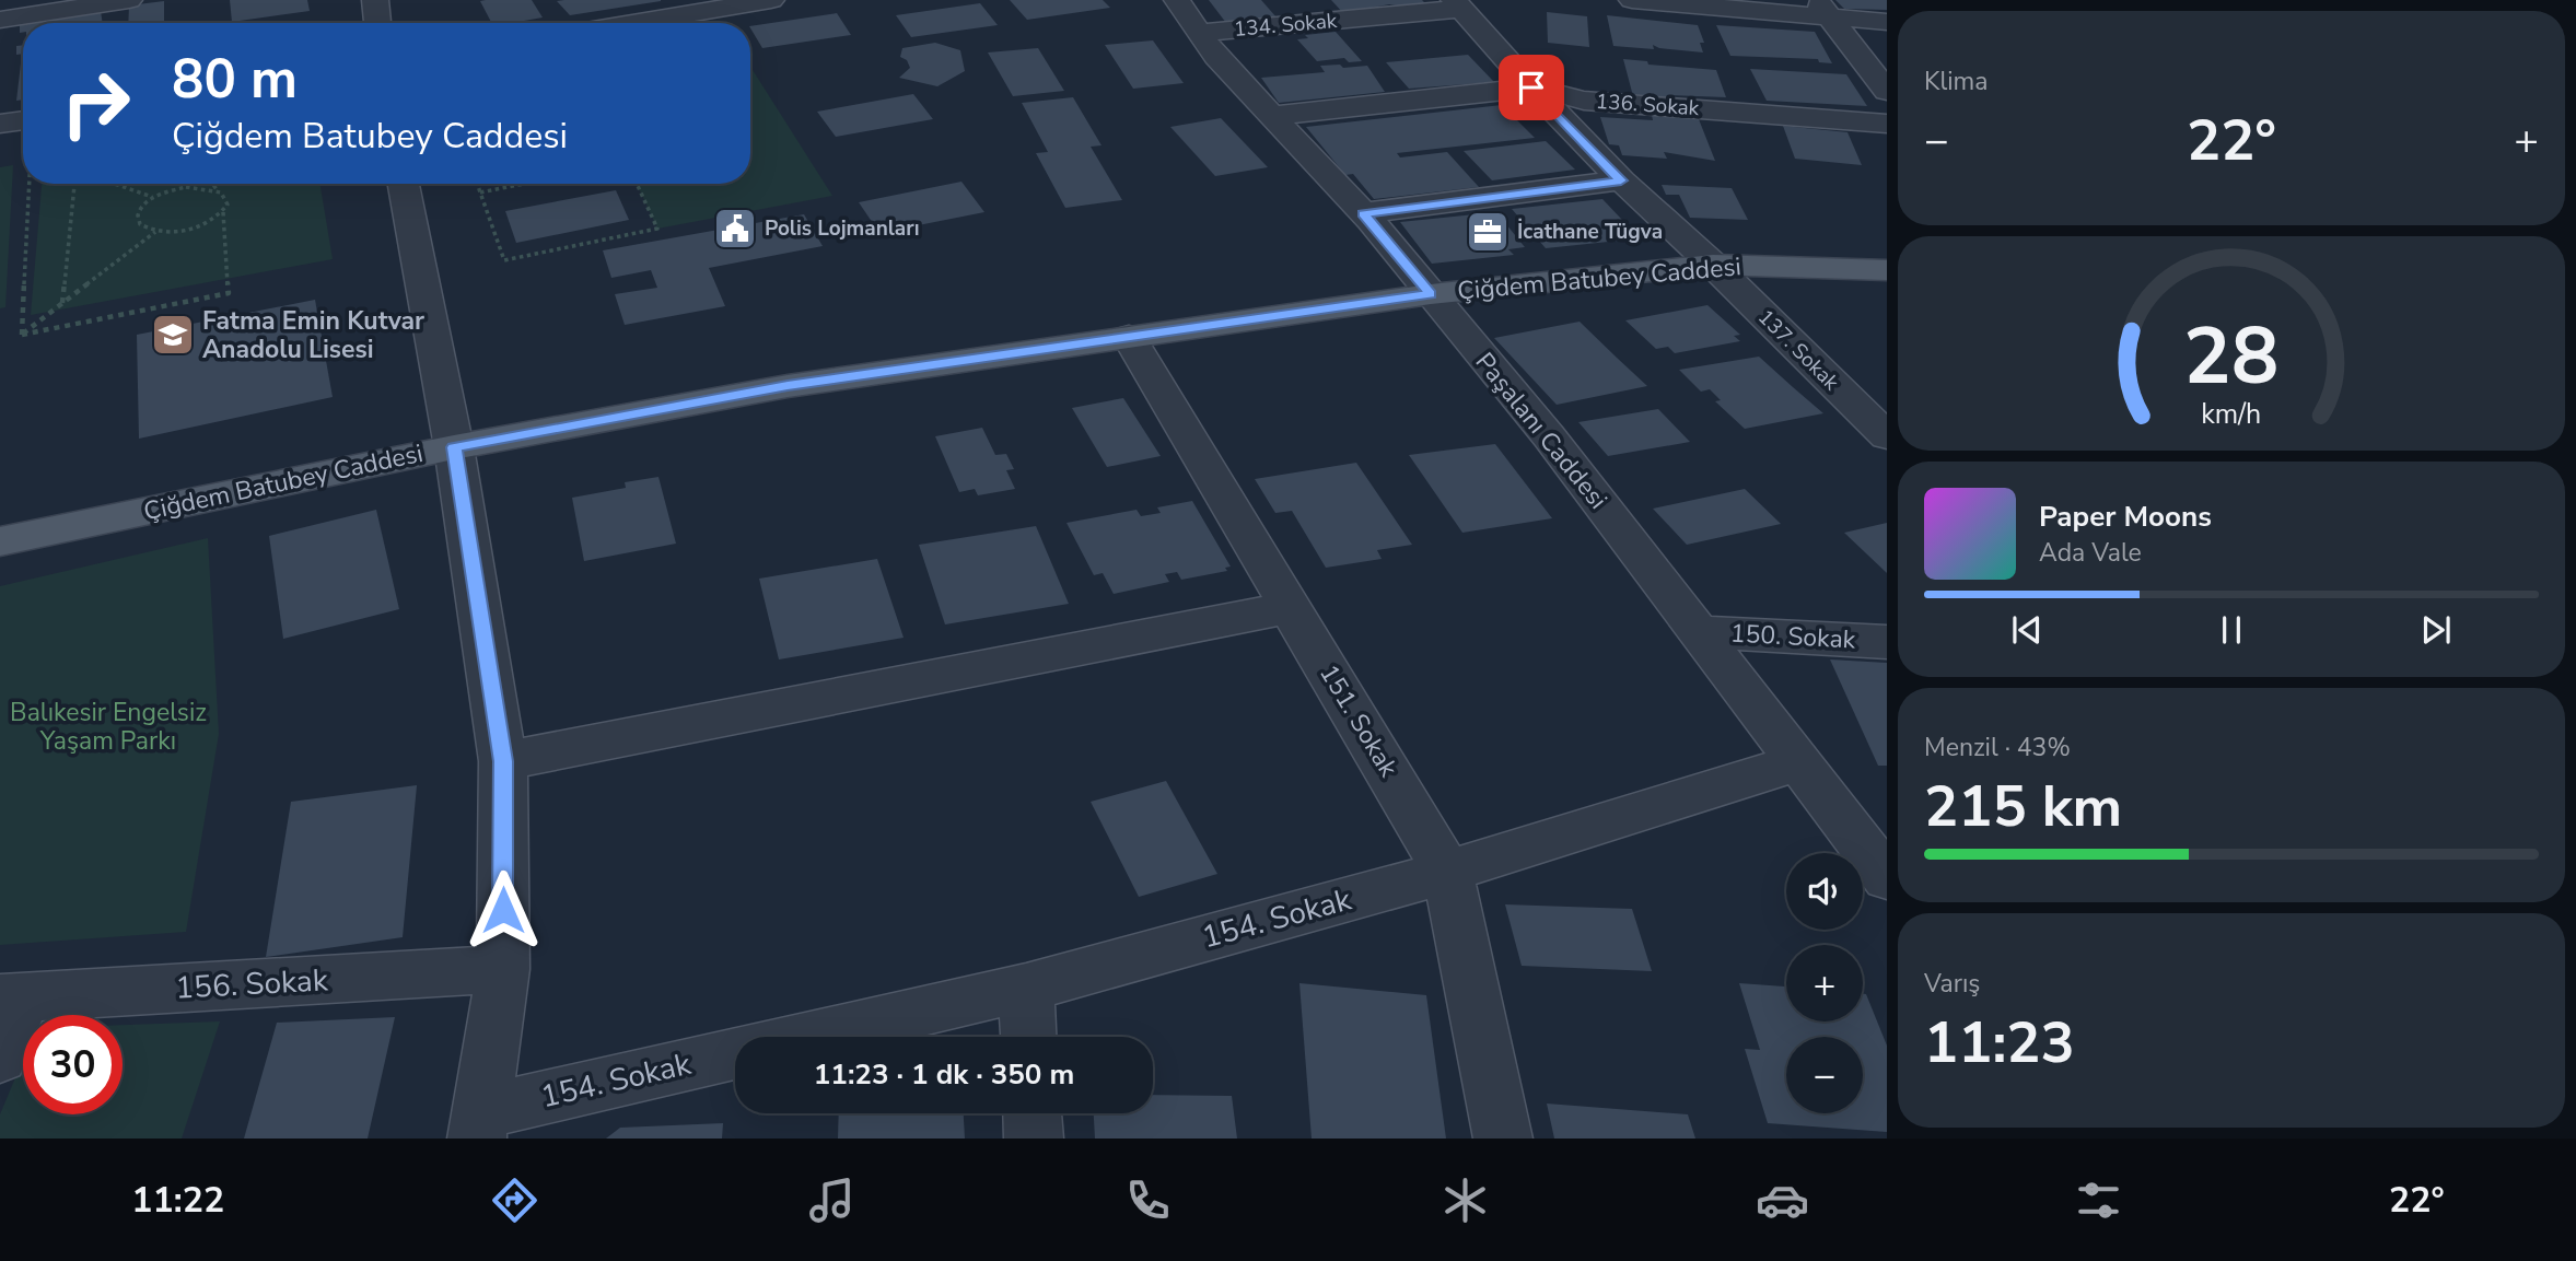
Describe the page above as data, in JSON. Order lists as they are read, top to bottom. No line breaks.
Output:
{"streets":{"main road":["Çiğdem Batubey Caddesi"],"street":["134. Sokak","136. Sokak","137. Sokak","Paşalanı Caddesi","150. Sokak","151. Sokak","154. Sokak","156. Sokak"]},"crossings":[["134. Sokak","137. Sokak"],["134. Sokak","Paşalanı Caddesi"],["136. Sokak","137. Sokak"],["136. Sokak","Paşalanı Caddesi"],["Çiğdem Batubey Caddesi","137. Sokak"],["Çiğdem Batubey Caddesi","Paşalanı Caddesi"],["Çiğdem Batubey Caddesi","151. Sokak"],["Paşalanı Caddesi","150. Sokak"],["Paşalanı Caddesi","154. Sokak"],["151. Sokak","154. Sokak"]],"parks":["Balıkesir Engelsiz Yaşam Parkı"],"places":{"public building":["Polis Lojmanları"],"office":["İcathane Tügva"],"school or university":["Fatma Emin Kutvar Anadolu Lisesi"]},"page":{"tile":["Klima",["Menzil · 43%","215 km"],["Varış","11:23"]],"turn":["80 m","Çiğdem Batubey Caddesi"],"heat":["−","22°","+"],"song":["Paper Moons","Ada Vale"],"map_buttons":["+","−"],"limit":"30","trip":"11:23 · 1 dk · 350 m","tabs":["11:22","22°"],"gauge":["28","km/h"]}}
